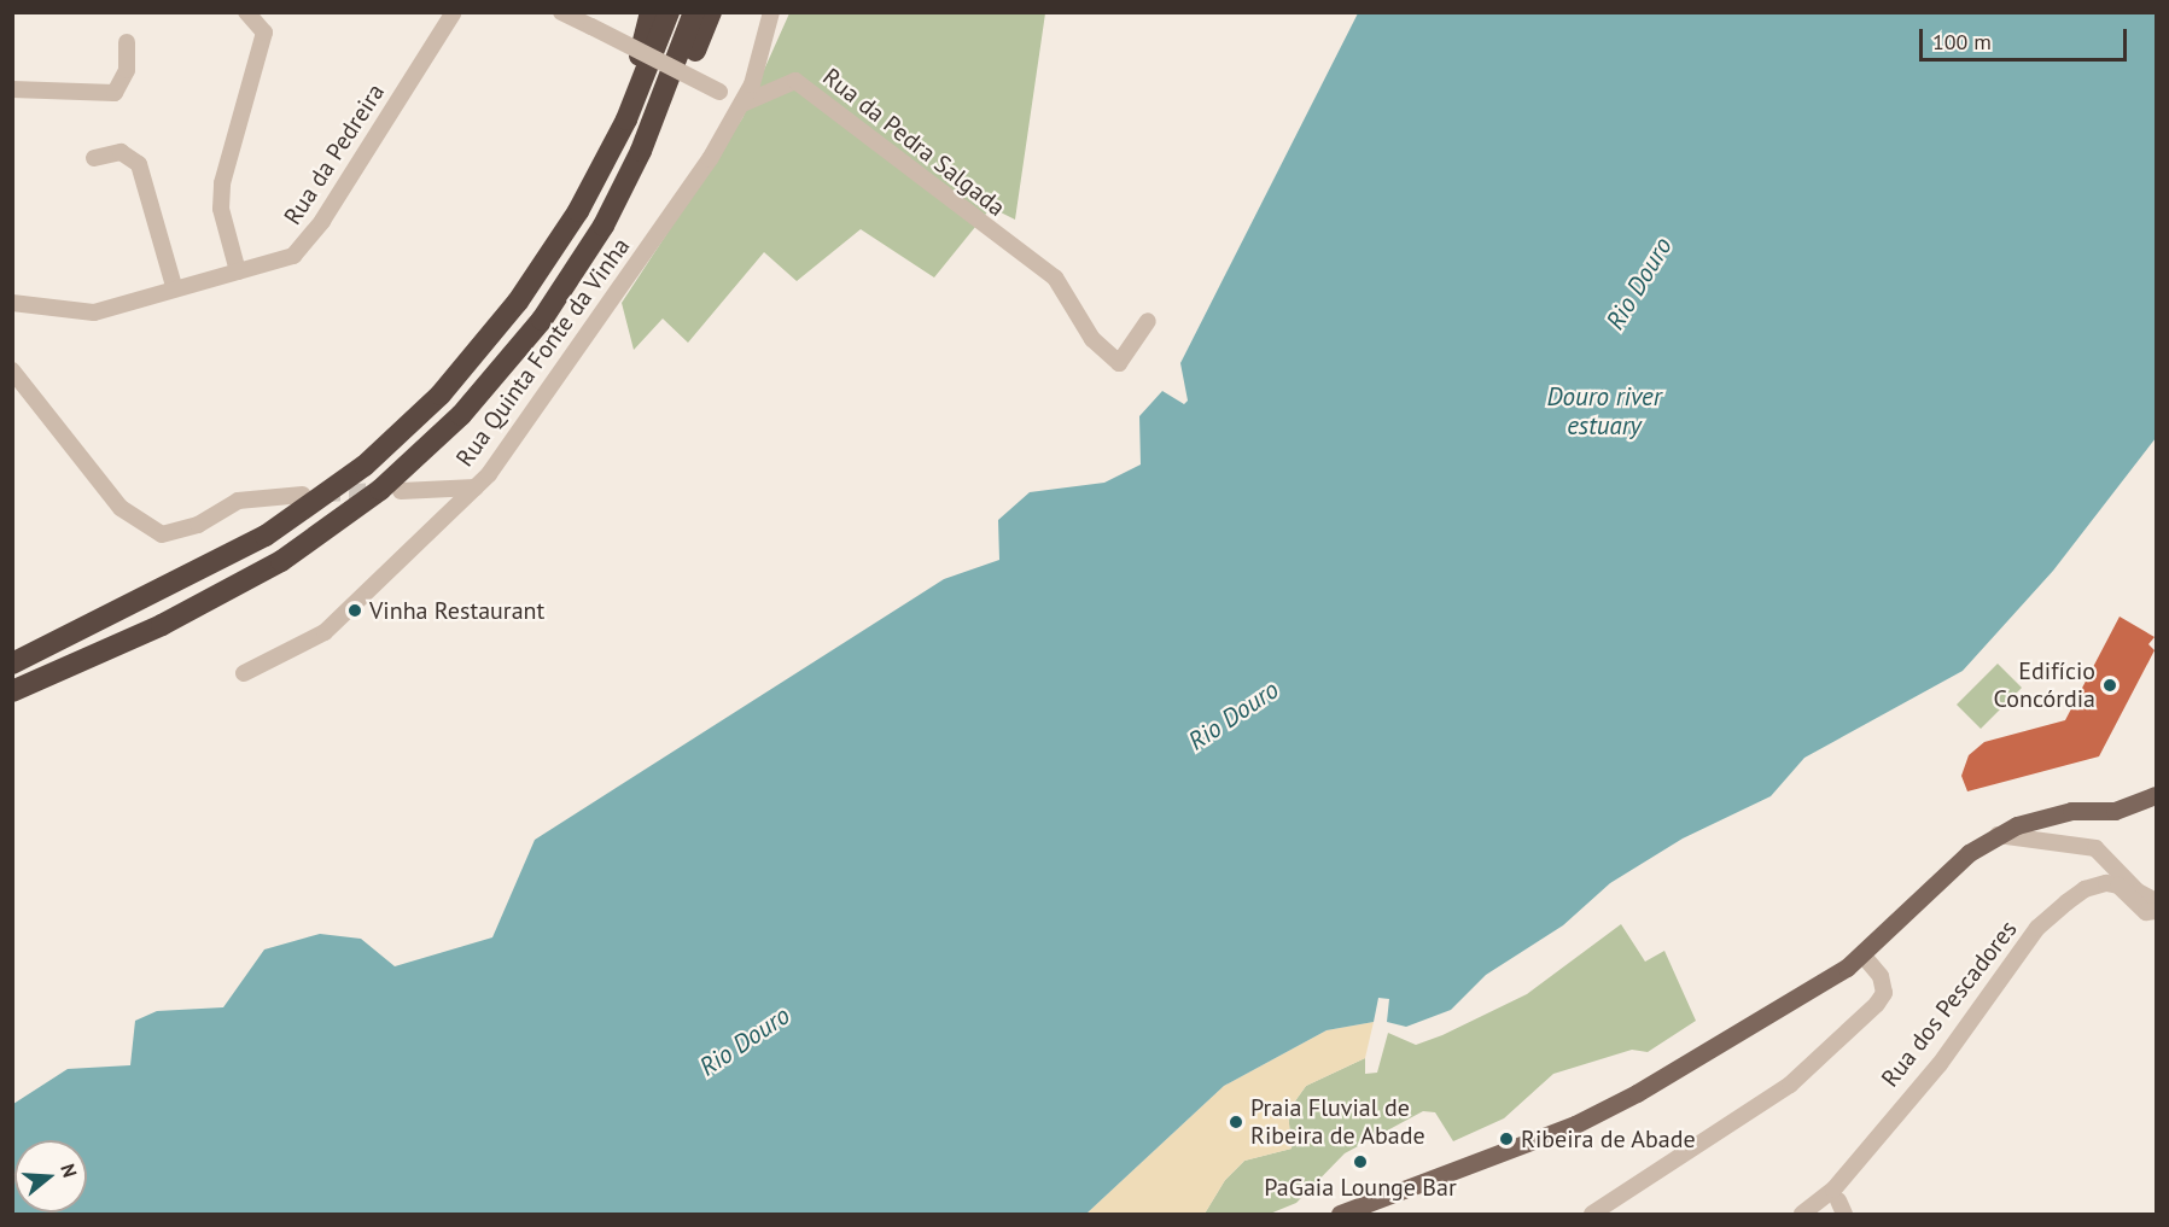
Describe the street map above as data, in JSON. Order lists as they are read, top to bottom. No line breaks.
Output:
{"streets":{"street":["Rua da Pedra Salgada","Rua da Pedreira","Rua Quinta Fonte da Vinha","Rua dos Pescadores"]},"crossings":[["Rua da Pedra Salgada","Rua Quinta Fonte da Vinha"]],"water":["Rio Douro","Douro river estuary"],"places":["Vinha Restaurant","Edifício Concórdia","Praia Fluvial de Ribeira de Abade","Ribeira de Abade","PaGaia Lounge Bar"],"scale_bar":"100 m","north":"right"}
